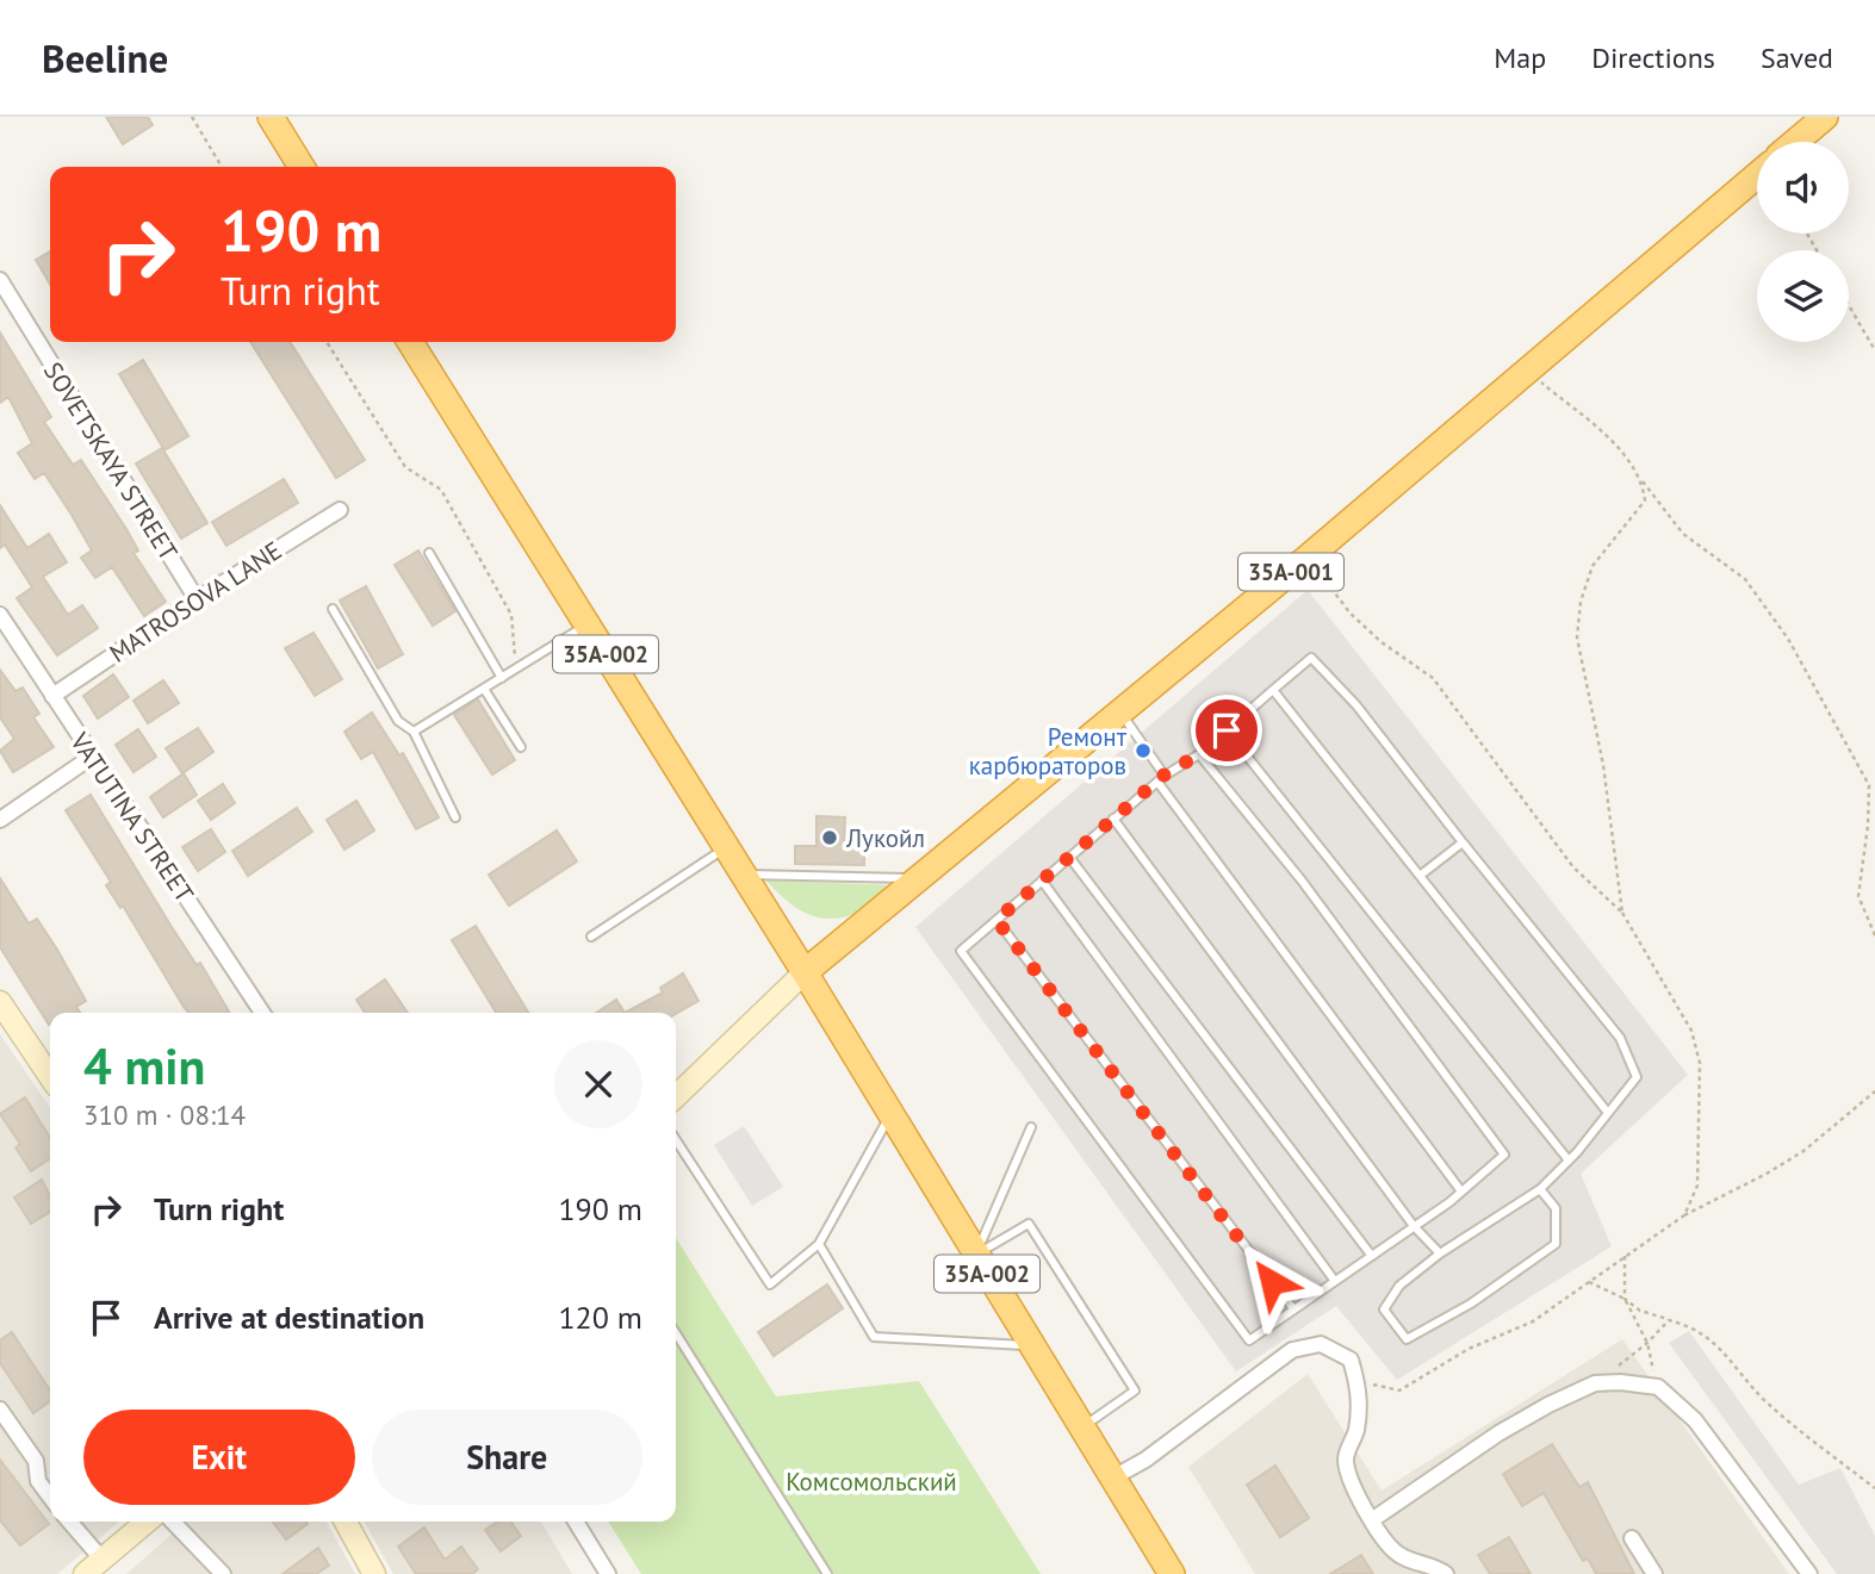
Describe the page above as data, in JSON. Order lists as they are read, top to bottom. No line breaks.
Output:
{"streets":{"highway":["35А-001","35А-002"],"street":["SOVETSKAYA STREET","MATROSOVA LANE","VATUTINA STREET"]},"crossings":[["SOVETSKAYA STREET","MATROSOVA LANE"],["35А-001","35А-002"],["MATROSOVA LANE","VATUTINA STREET"]],"parks":["Комсомольский"],"places":["Ремонт карбюраторов","Лукойл"],"page":{"header":"Beeline","nav":["Map","Directions","Saved"],"turn":["190 m","Turn right"],"heading":["4 min","310 m · 08:14"],"list":[{"name":"Turn right","value":"190 m"},{"name":"Arrive at destination","value":"120 m"}],"buttons":["Exit","Share"]}}
